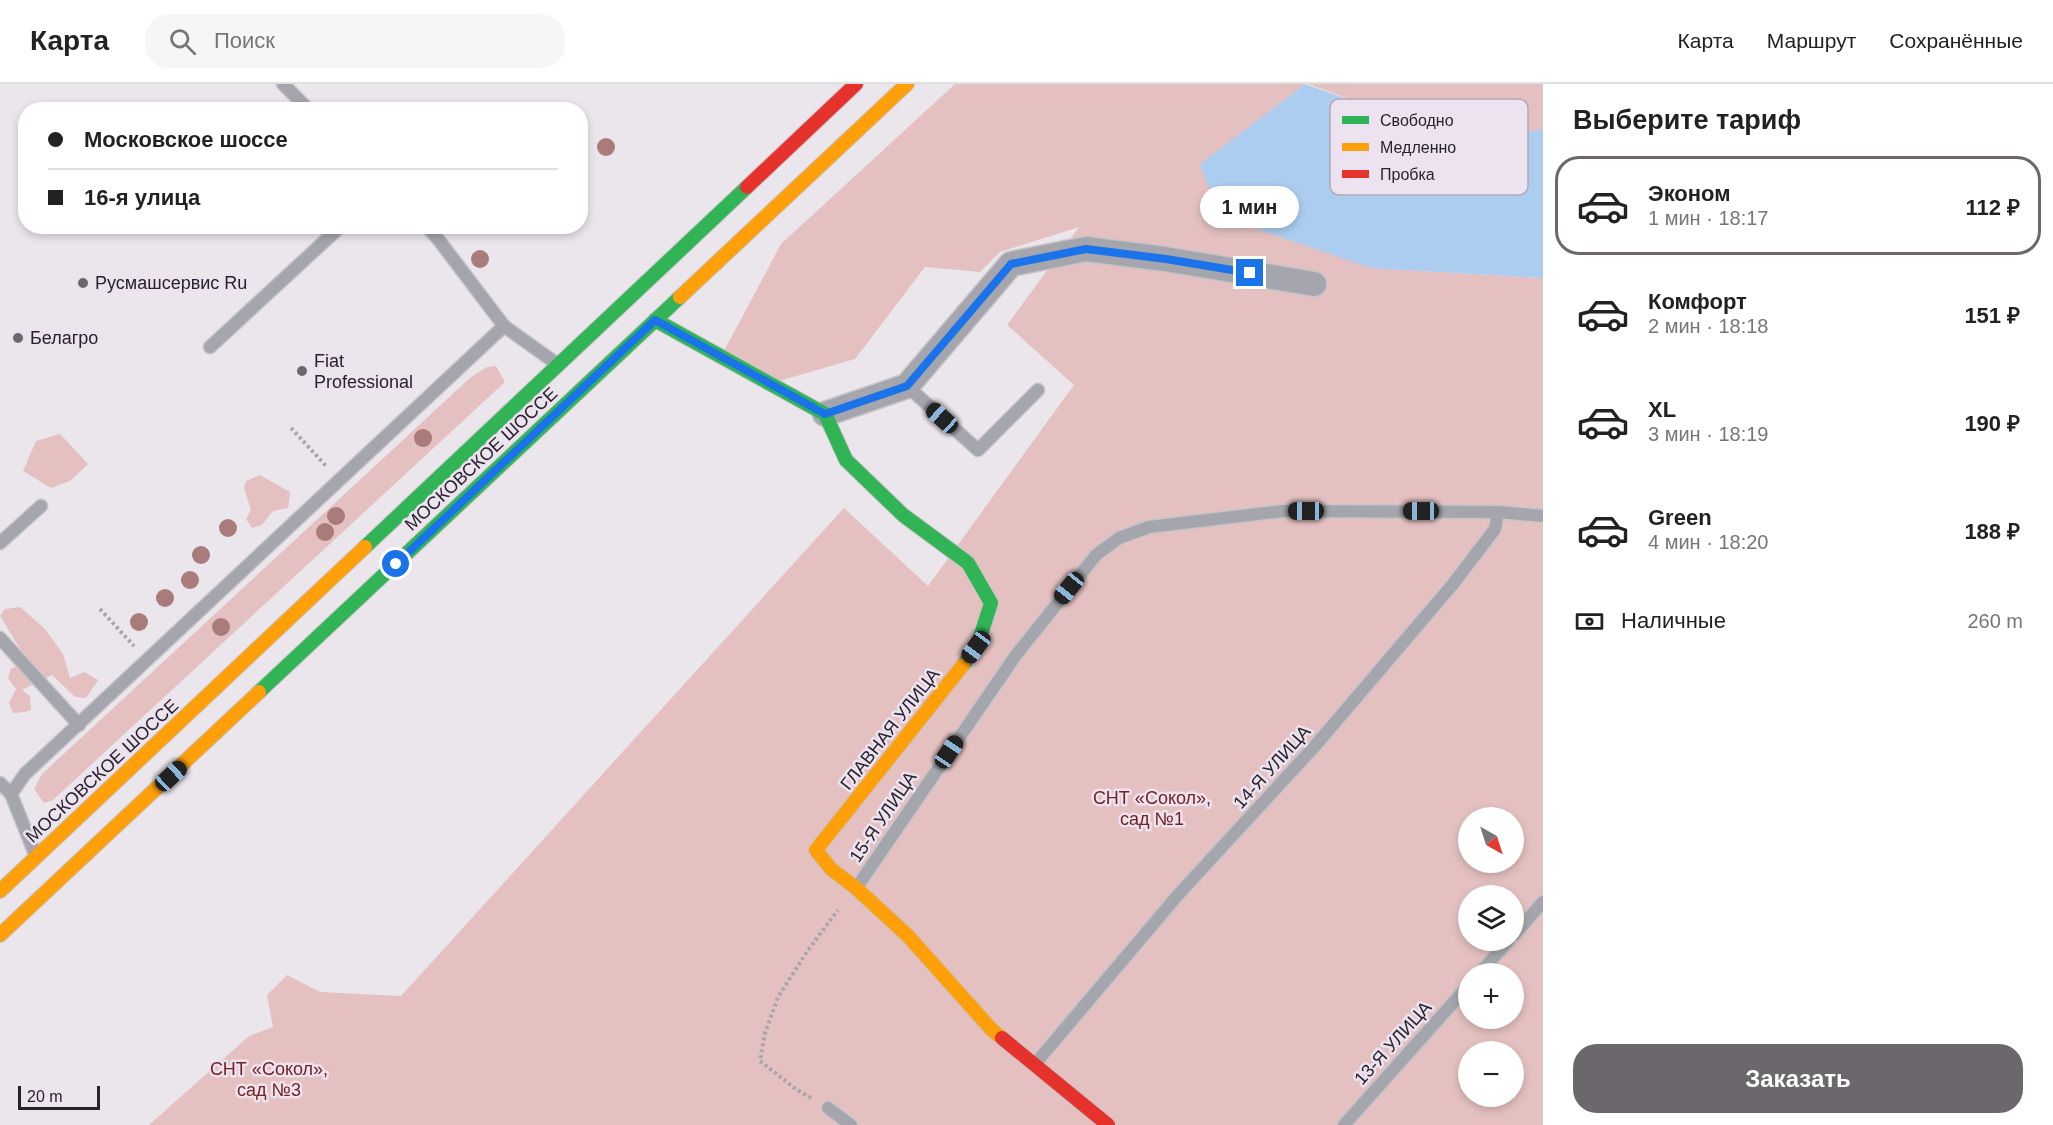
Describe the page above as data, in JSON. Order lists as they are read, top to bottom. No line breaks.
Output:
{"streets":{"main road":["МОСКОВСКОЕ ШОССЕ","ГЛАВНАЯ УЛИЦА"],"lane":["14-Я УЛИЦА","15-Я УЛИЦА","13-Я УЛИЦА"]},"crossings":[["ГЛАВНАЯ УЛИЦА","14-Я УЛИЦА"],["ГЛАВНАЯ УЛИЦА","15-Я УЛИЦА"],["14-Я УЛИЦА","15-Я УЛИЦА"]],"parks":["СНТ «Сокол», сад №1","СНТ «Сокол», сад №3"],"places":["Русмашсервис Ru","Белагро","Fiat Professional"],"legend":["Свободно","Медленно","Пробка"],"scale_bar":"20 m","north":"bottom right","page":{"header":"Карта","search":"Поиск","nav":["Карта","Маршрут","Сохранённые"],"heading":"Выберите тариф","banner":["Московское шоссе","16-я улица"],"list":[{"name":"Эконом","note":"1 мин · 18:17","value":"112 ₽"},{"name":"Комфорт","note":"2 мин · 18:18","value":"151 ₽"},{"name":"XL","note":"3 мин · 18:19","value":"190 ₽"},{"name":"Green","note":"4 мин · 18:20","value":"188 ₽"}],"bubble":"1 мин","pay":["Наличные","260 m"],"map_buttons":["+","−"],"buttons":"Заказать","scale":"20 m"}}
